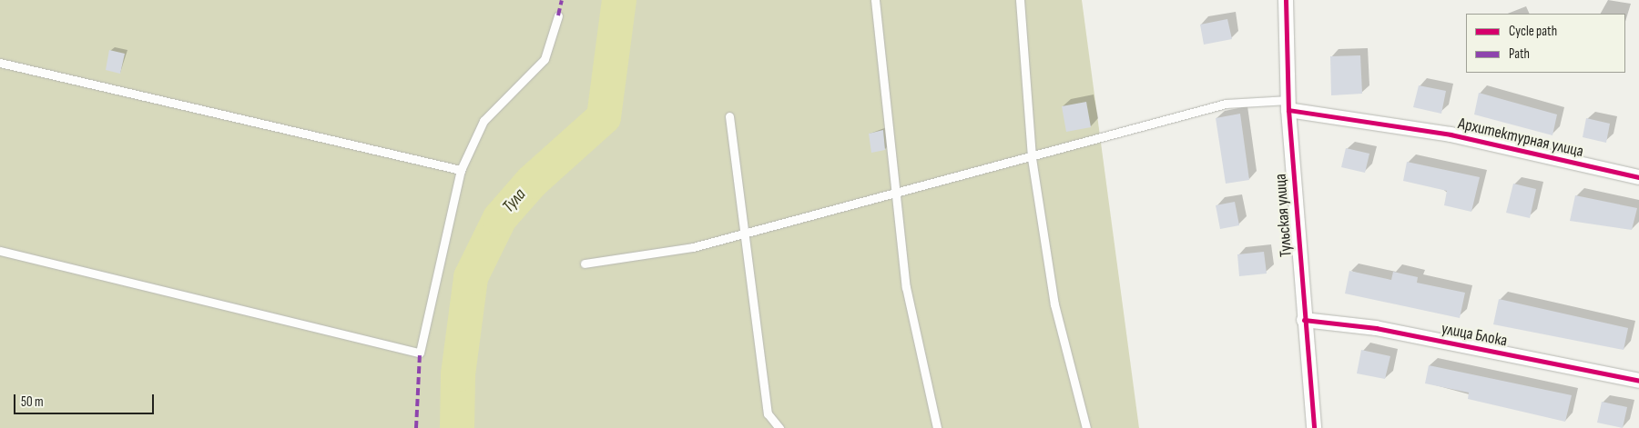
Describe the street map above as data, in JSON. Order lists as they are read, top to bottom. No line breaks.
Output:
{"streets":{"street":["Архитектурная улица","Тульская улица","улица Блока"]},"crossings":[["Архитектурная улица","Тульская улица"],["Тульская улица","улица Блока"]],"water":["Тула"],"legend":["Cycle path","Path"],"scale_bar":"50 m"}
